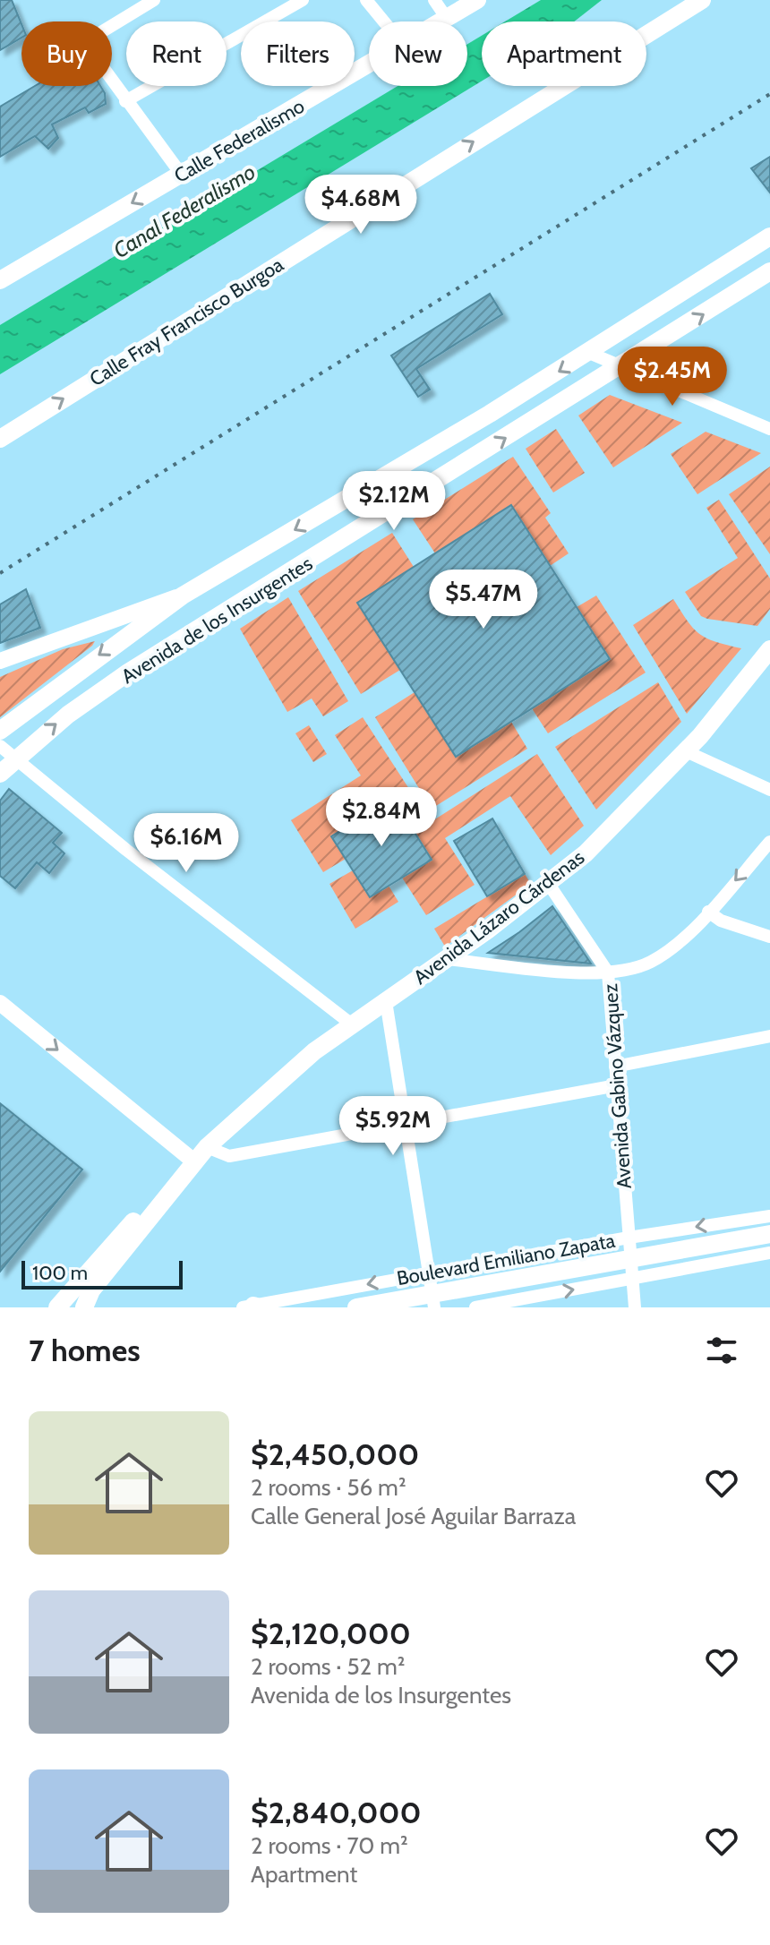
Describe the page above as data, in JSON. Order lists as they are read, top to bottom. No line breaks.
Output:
{"streets":{"main road":["Calle Federalismo","Calle Fray Francisco Burgoa","Avenida de los Insurgentes","Avenida Lázaro Cárdenas","Boulevard Emiliano Zapata"],"street":["Avenida Gabino Vázquez"]},"crossings":[["Avenida Lázaro Cárdenas","Avenida Gabino Vázquez"],["Avenida Gabino Vázquez","Boulevard Emiliano Zapata"]],"one_way":["Calle Federalismo","Calle Fray Francisco Burgoa"],"water":["Canal Federalismo"],"scale_bar":"100 m","page":{"chip":["Buy","Rent","Filters","New","Apartment"],"price":["$4.68M","$2.45M","$2.12M","$5.47M","$2.84M","$6.16M","$5.92M"],"scale":"100 m","heading":"7 homes","list":[{"name":"$2,450,000","note":"2 rooms · 56 m² · Calle General José Aguilar Barraza"},{"name":"$2,120,000","note":"2 rooms · 52 m² · Avenida de los Insurgentes"},{"name":"$2,840,000","note":"2 rooms · 70 m² · Apartment"}]}}
